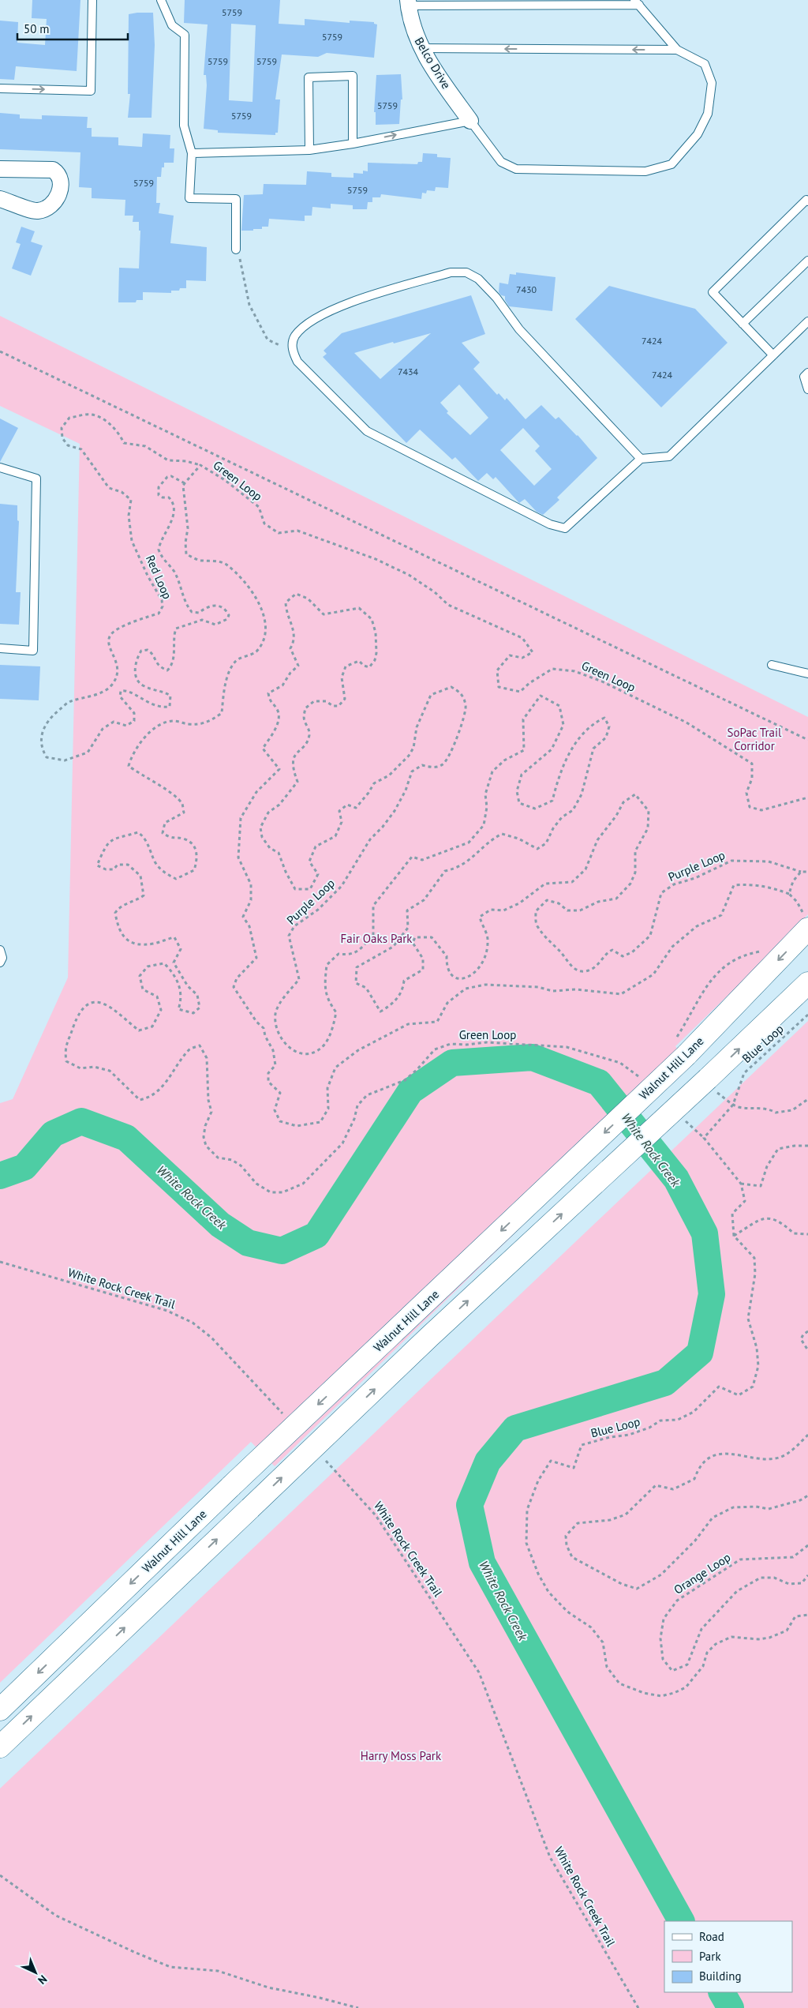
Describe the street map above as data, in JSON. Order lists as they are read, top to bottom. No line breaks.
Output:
{"streets":{"main road":["Walnut Hill Lane"],"street":["Belco Drive"],"path":["Green Loop","Red Loop","Purple Loop","Blue Loop","White Rock Creek Trail","Orange Loop"]},"crossings":[["Green Loop","Red Loop"]],"water":["White Rock Creek"],"parks":["SoPac Trail Corridor","Fair Oaks Park","Harry Moss Park"],"house_numbers":["5759","5759","5759","5759","5759","5759","5759","5759","7430","7424","7434","7424"],"legend":["Road","Park","Building"],"scale_bar":"50 m","north":"bottom right"}
